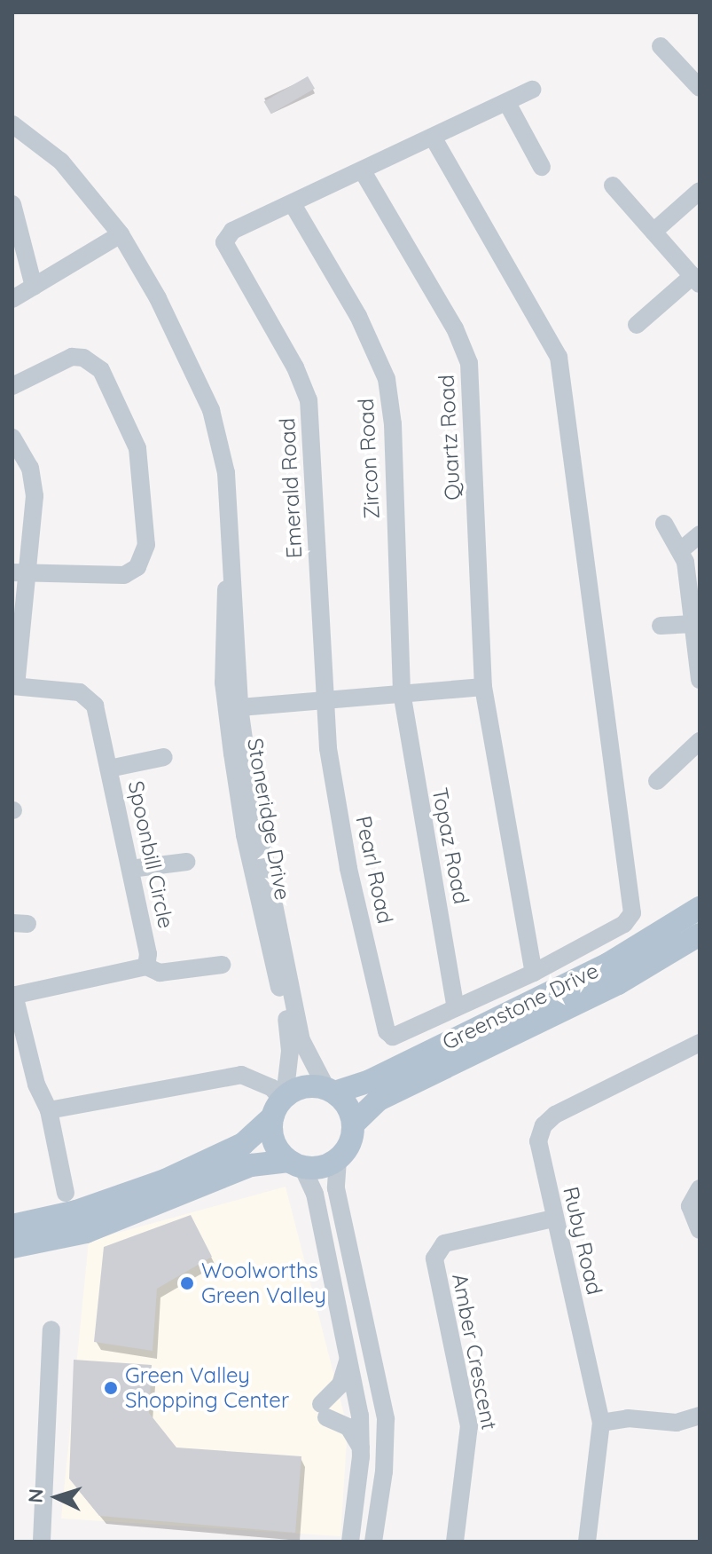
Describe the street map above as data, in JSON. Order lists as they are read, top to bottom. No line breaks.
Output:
{"streets":{"main road":["Greenstone Drive"],"street":["Quartz Road","Zircon Road","Emerald Road","Stoneridge Drive","Topaz Road","Spoonbill Circle","Pearl Road","Ruby Road","Amber Crescent"]},"crossings":[["Zircon Road","Emerald Road"],["Zircon Road","Topaz Road"],["Emerald Road","Pearl Road"],["Stoneridge Drive","Greenstone Drive"],["Topaz Road","Pearl Road"],["Ruby Road","Amber Crescent"]],"places":["Woolworths Green Valley","Green Valley Shopping Center"],"north":"left"}
